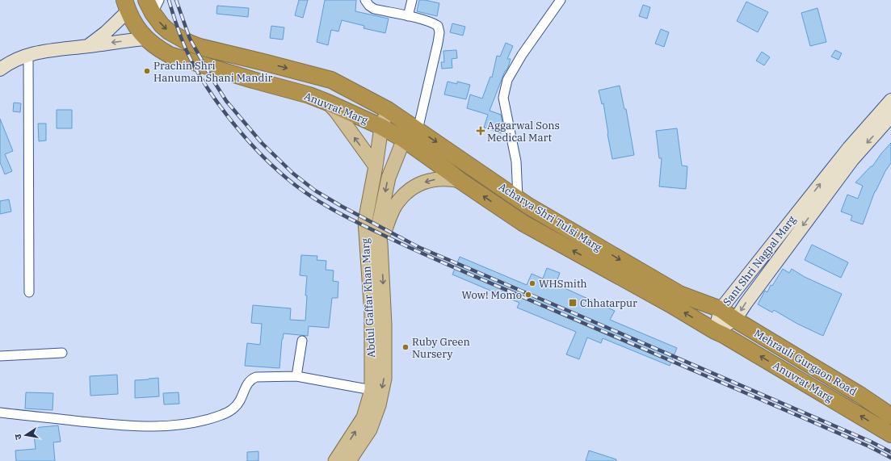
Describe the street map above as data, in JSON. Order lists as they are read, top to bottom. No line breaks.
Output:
{"streets":{"highway":["Anuvrat Marg","Acharya Shri Tulsi Marg","Mehrauli Gurgaon Road"],"main road":["Sant Shri Nagpal Marg","Abdul Gaffar Khan Marg"]},"crossings":[["Anuvrat Marg","Acharya Shri Tulsi Marg"],["Anuvrat Marg","Sant Shri Nagpal Marg"],["Anuvrat Marg","Abdul Gaffar Khan Marg"],["Acharya Shri Tulsi Marg","Sant Shri Nagpal Marg"],["Acharya Shri Tulsi Marg","Abdul Gaffar Khan Marg"],["Acharya Shri Tulsi Marg","Mehrauli Gurgaon Road"],["Sant Shri Nagpal Marg","Mehrauli Gurgaon Road"]],"places":{"other":["Prachin Shri Hanuman Shani Mandir","WHSmith","Wow! Momo","Ruby Green Nursery"],"health":["Aggarwal Sons Medical Mart"],"transit":["Chhatarpur"]},"north":"left"}
